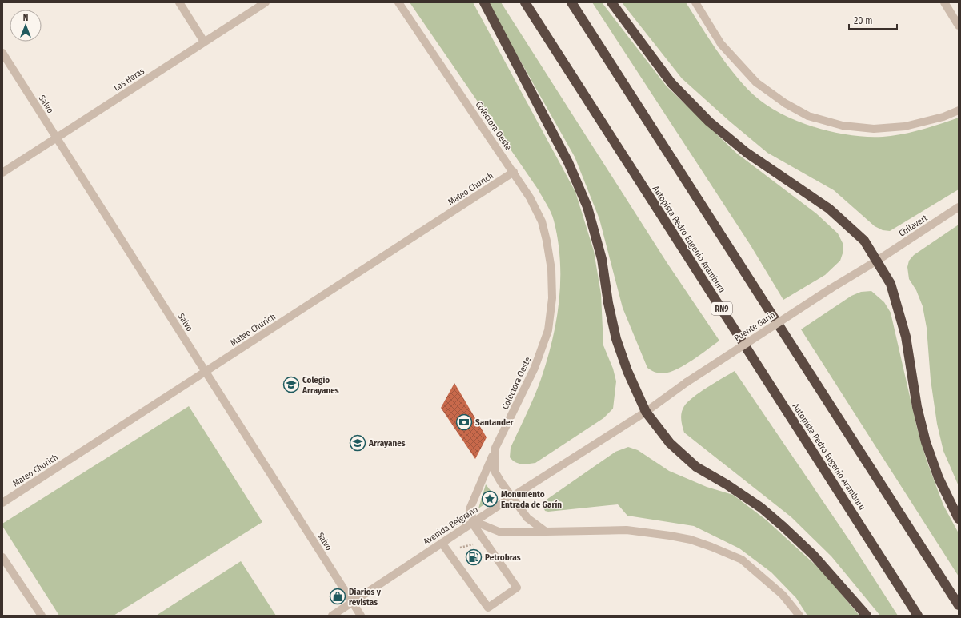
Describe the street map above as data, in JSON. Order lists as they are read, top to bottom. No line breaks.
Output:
{"streets":{"highway":["Autopista Pedro Eugenio Aramburu","RN9"],"street":["Las Heras","Salvo","Colectora Oeste","Mateo Churich","Chilavert","Puente Garín","Avenida Belgrano"]},"crossings":[["Las Heras","Salvo"],["Salvo","Mateo Churich"],["Salvo","Avenida Belgrano"],["Colectora Oeste","Mateo Churich"],["Colectora Oeste","Avenida Belgrano"],["Chilavert","Puente Garín"],["Puente Garín","Avenida Belgrano"]],"places":{"school or university":["Colegio Arrayanes","Arrayanes"],"bank":["Santander"],"place":["Monumento Entrada de Garín"],"fuel station":["Petrobras"],"shop":["Diarios y revistas"]},"scale_bar":"20 m","north":"top"}
